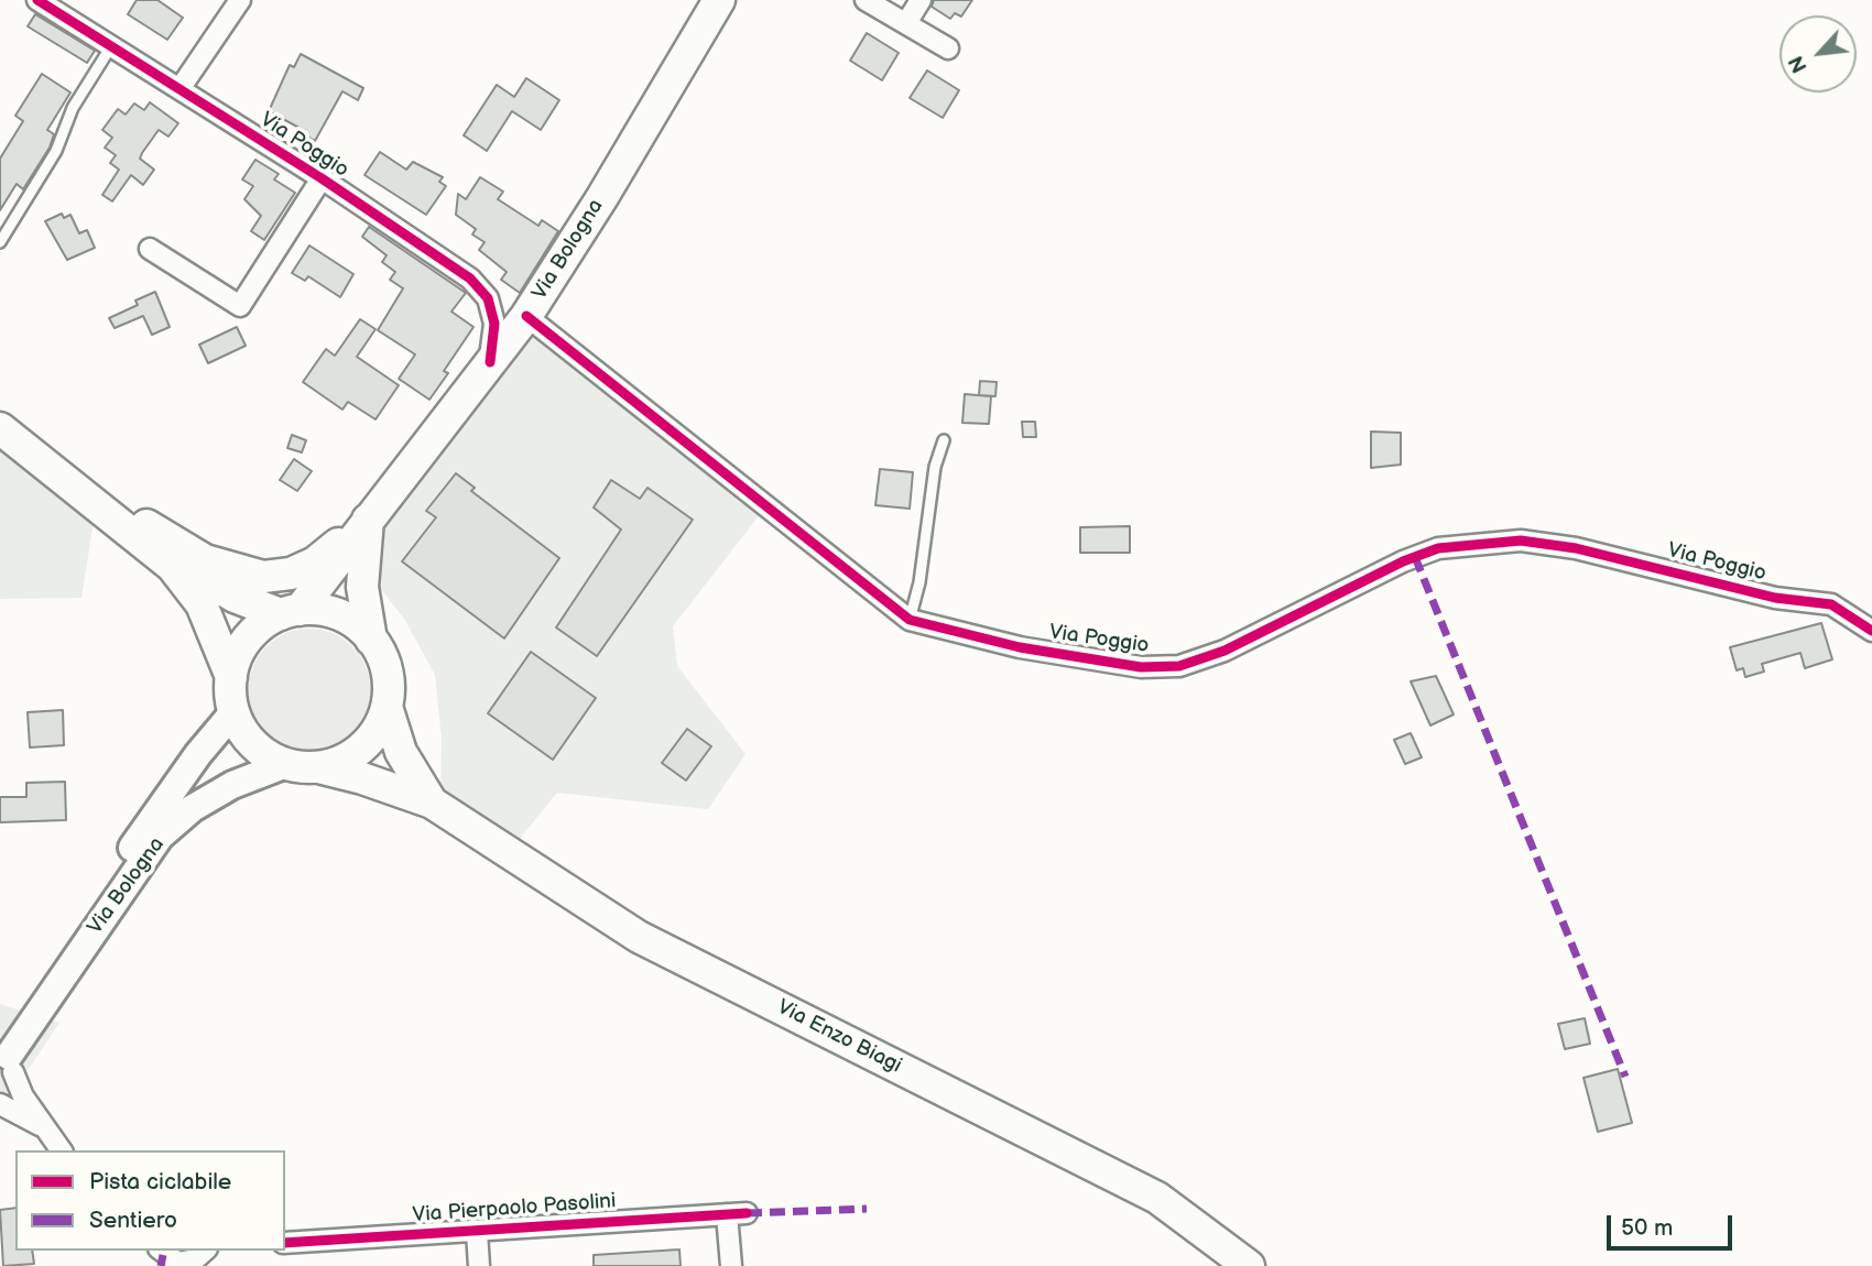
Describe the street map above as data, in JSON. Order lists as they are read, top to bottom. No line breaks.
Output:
{"streets":{"main road":["Via Bologna","Via Enzo Biagi"],"street":["Via Poggio","Via Pierpaolo Pasolini"]},"crossings":[["Via Poggio","Via Bologna"],["Via Bologna","Via Enzo Biagi"]],"legend":["Pista ciclabile","Sentiero"],"scale_bar":"50 m","north":"bottom left"}
